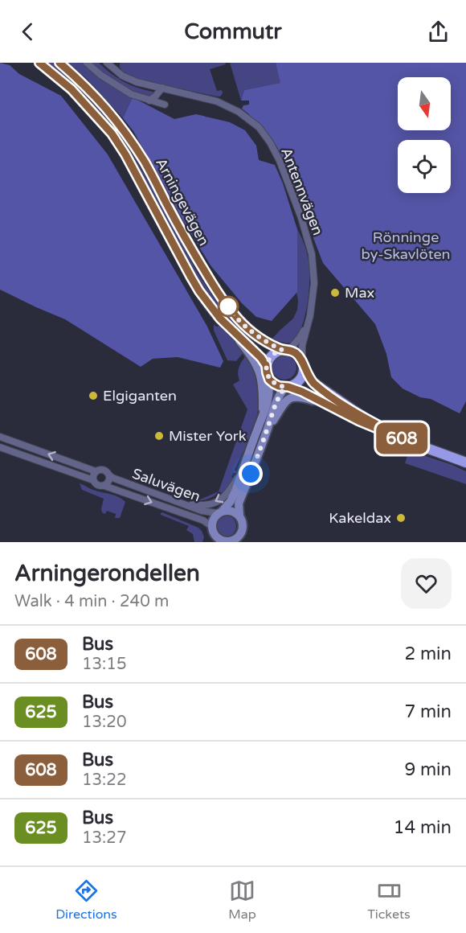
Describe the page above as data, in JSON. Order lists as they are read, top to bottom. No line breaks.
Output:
{"streets":{"main road":["Arningevägen"],"street":["Antennvägen","Saluvägen"]},"crossings":[["Antennvägen","Arningevägen"]],"parks":["Rönninge by-Skavlöten"],"places":["Max","Elgiganten","Mister York","Kakeldax"],"lines":["bus line 608"],"north":"bottom","page":{"header":"Commutr","on_map":"608","heading":["Arningerondellen","Walk · 4 min · 240 m"],"list":[{"mark":"608","name":"Bus","note":"13:15","value":"2 min"},{"mark":"625","name":"Bus","note":"13:20","value":"7 min"},{"mark":"608","name":"Bus","note":"13:22","value":"9 min"},{"mark":"625","name":"Bus","note":"13:27","value":"14 min"}],"tabs":["Directions","Map","Tickets"]}}
